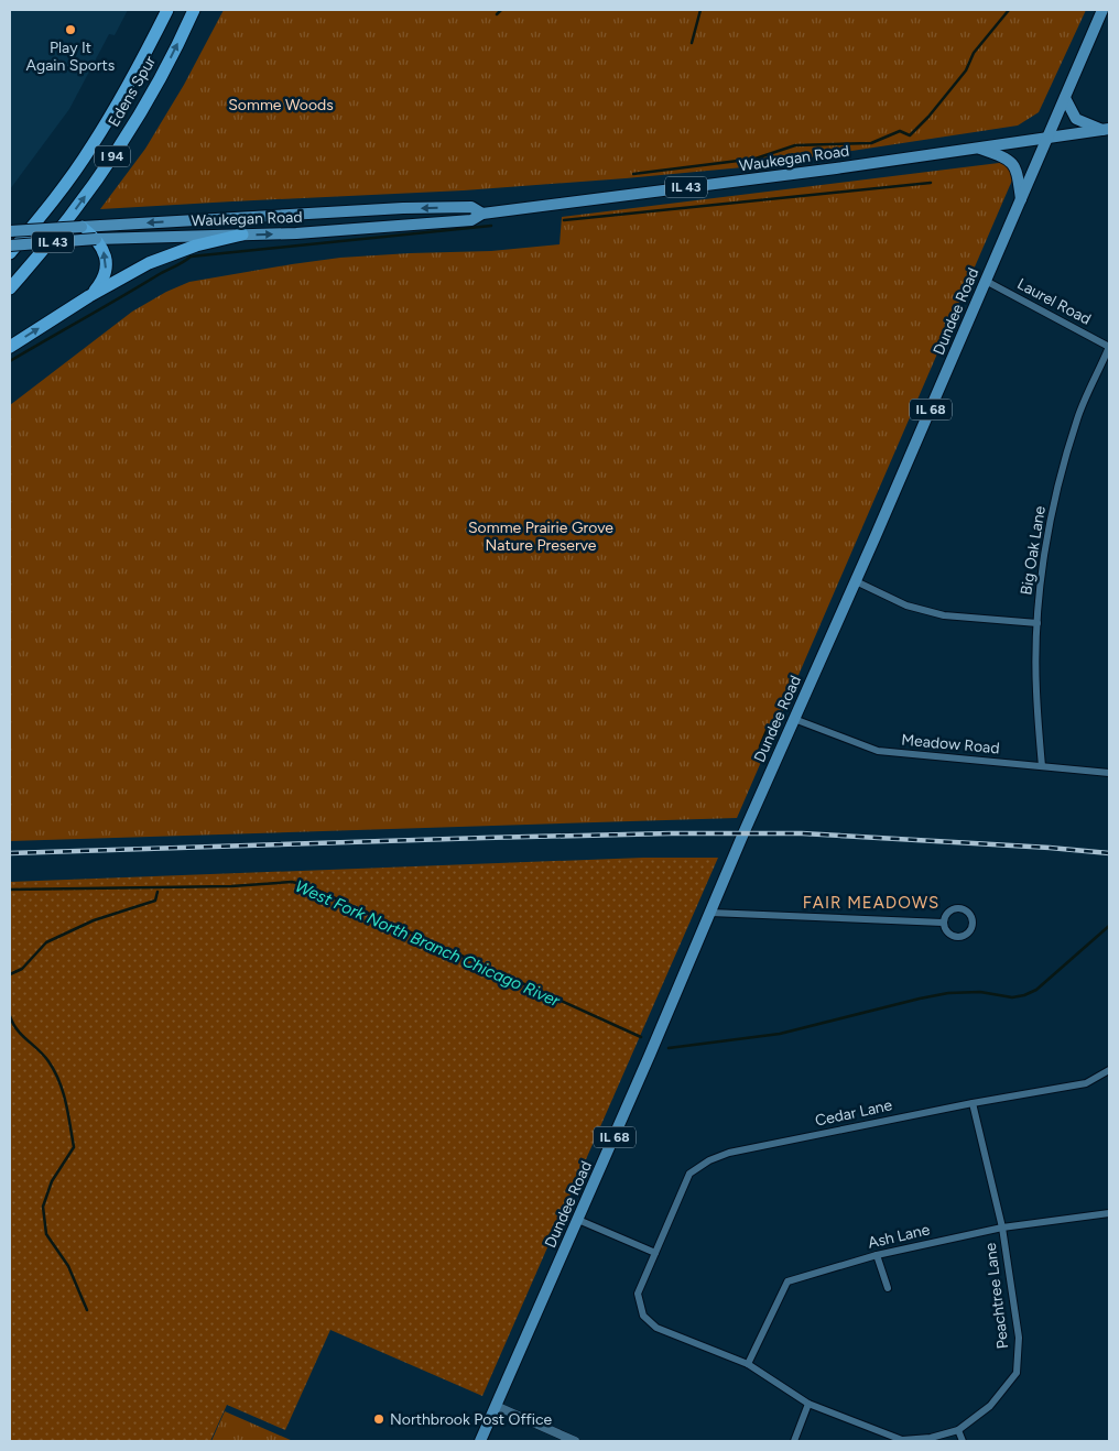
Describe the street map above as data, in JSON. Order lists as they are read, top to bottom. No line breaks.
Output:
{"streets":{"highway":["Edens Spur","I 94"],"main road":["Waukegan Road","IL 43","Dundee Road","IL 68"],"street":["Laurel Road","Big Oak Lane","Meadow Road","Cedar Lane","Ash Lane","Peachtree Lane"]},"crossings":[["Waukegan Road","Dundee Road"],["Laurel Road","Dundee Road"],["Laurel Road","Big Oak Lane"],["Dundee Road","Meadow Road"],["Big Oak Lane","Meadow Road"],["Cedar Lane","Peachtree Lane"],["Ash Lane","Peachtree Lane"]],"districts":["FAIR MEADOWS"],"water":["West Fork North Branch Chicago River"],"parks":["Somme Woods","Somme Prairie Grove Nature Preserve"],"places":["Play It Again Sports","Northbrook Post Office"]}
